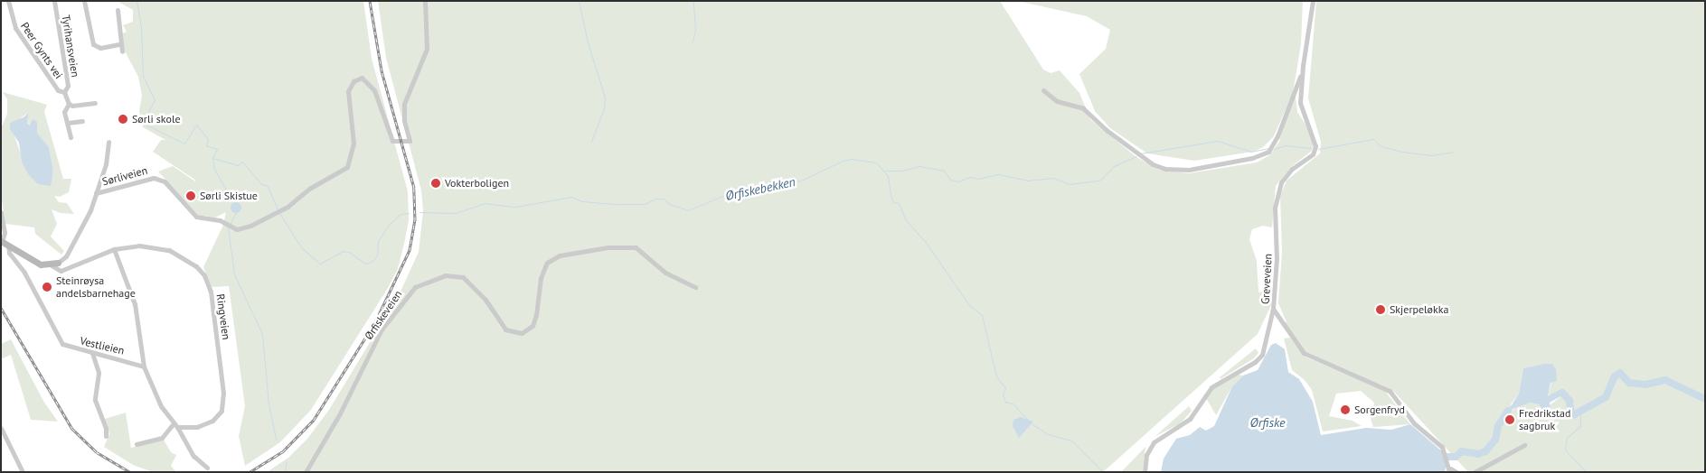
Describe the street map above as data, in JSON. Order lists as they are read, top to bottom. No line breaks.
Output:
{"streets":{"street":["Tyrihansveien","Peer Gynts vei","Sørliveien","Greveveien","Ørfiskeveien","Ringveien","Vestlieien"]},"crossings":[["Tyrihansveien","Peer Gynts vei"],["Sørliveien","Ringveien"]],"water":["Ørfiskebekken","Ørfiske"],"places":["Sørli skole","Vokterboligen","Sørli Skistue","Steinrøysa andelsbarnehage","Skjerpeløkka","Sorgenfryd","Fredrikstad sagbruk"]}
